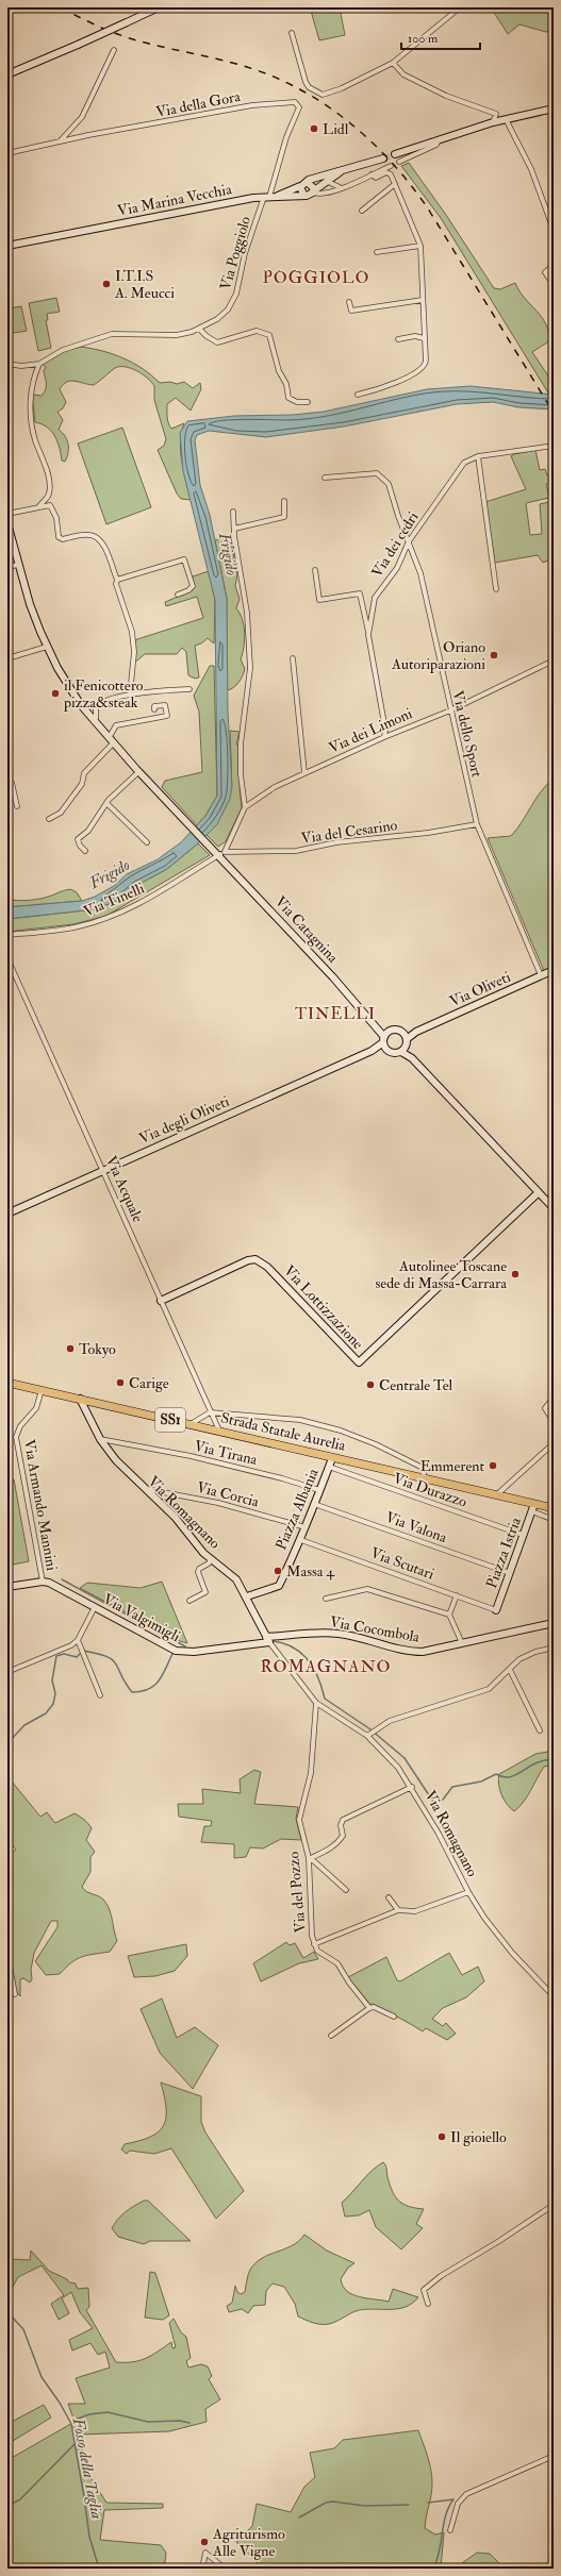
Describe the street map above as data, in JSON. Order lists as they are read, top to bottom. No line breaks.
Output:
{"streets":{"main road":["Via Marina Vecchia","Via Catagnina","Via Oliveti","Via degli Oliveti","Via Lottizzazione","SS1","Strada Statale Aurelia","Piazza Albania","Via Romagnano","Piazza Istria","Via Valgimigli","Via Cocombola"],"street":["Via della Gora","Via Poggiolo","Via dei cedri","Via dei Limoni","Via dello Sport","Via del Cesarino","Via Tinelli","Via Acquale","Via Tirana","Via Durazzo","Via Corcia","Via Armando Mannini","Via Valona","Via Scutari","Via del Pozzo"]},"crossings":[["Via della Gora","Via Marina Vecchia"],["Via della Gora","Via Poggiolo"],["Via Marina Vecchia","Via Poggiolo"],["Via dei cedri","Via dei Limoni"],["Via dei cedri","Via dello Sport"],["Via dei Limoni","Via dello Sport"],["Via dei Limoni","Via del Cesarino"],["Via dei Limoni","Via Tinelli"],["Via dei Limoni","Via Catagnina"],["Via dello Sport","Via del Cesarino"],["Via dello Sport","Via Oliveti"],["Via del Cesarino","Via Tinelli"],["Via del Cesarino","Via Catagnina"],["Via Tinelli","Via Catagnina"],["Via Catagnina","Via Oliveti"],["Via degli Oliveti","Via Acquale"],["Via Acquale","Via Lottizzazione"],["Via Acquale","Strada Statale Aurelia"],["Strada Statale Aurelia","Via Armando Mannini"],["Strada Statale Aurelia","Piazza Albania"],["Strada Statale Aurelia","Via Romagnano"],["Strada Statale Aurelia","Piazza Istria"],["Via Tirana","Piazza Albania"],["Via Tirana","Via Romagnano"],["Via Durazzo","Piazza Albania"],["Via Durazzo","Piazza Istria"],["Via Corcia","Piazza Albania"],["Via Corcia","Via Romagnano"],["Via Armando Mannini","Via Valgimigli"],["Piazza Albania","Via Romagnano"],["Piazza Albania","Via Valona"],["Piazza Albania","Via Scutari"],["Via Romagnano","Via Valgimigli"],["Via Romagnano","Via Cocombola"],["Via Romagnano","Via del Pozzo"],["Via Valona","Piazza Istria"],["Piazza Istria","Via Scutari"],["Via Valgimigli","Via Cocombola"]],"districts":["POGGIOLO","TINELLI","ROMAGNANO"],"water":["Frigido","Fosso della Taglia"],"places":["Lidl","I.T.I.S A. Meucci","Oriano Autoriparazioni","il Fenicottero pizza&steak","Autolinee Toscane sede di Massa-Carrara","Tokyo","Carige","Centrale Tel","Emmerent","Massa 4","Il gioiello","Agriturismo Alle Vigne"],"scale_bar":"100 m"}
